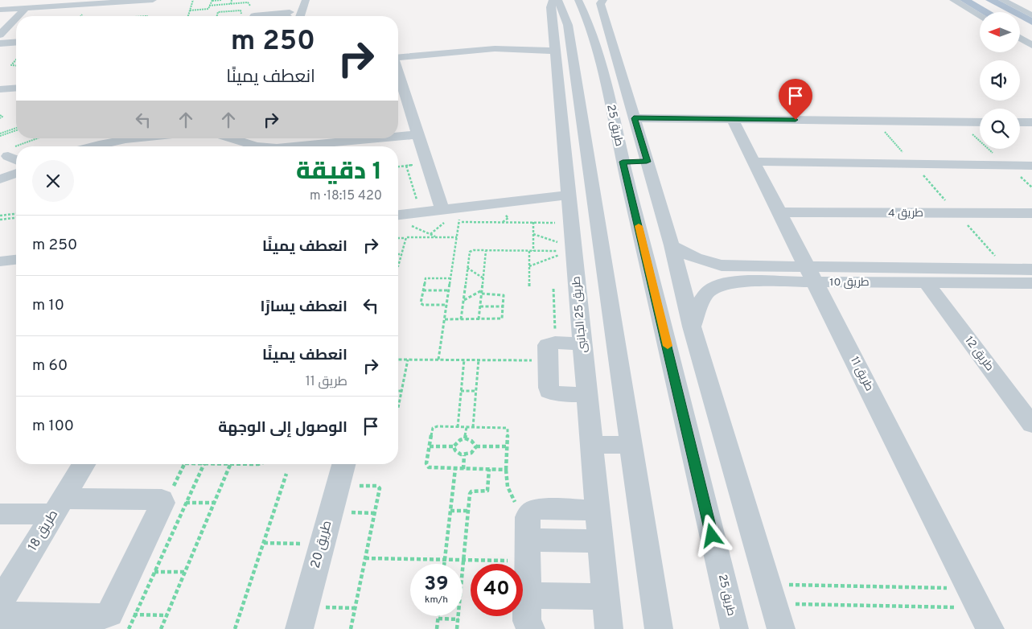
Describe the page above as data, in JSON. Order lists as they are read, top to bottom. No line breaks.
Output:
{"streets":{"street":["طريق 25","طريق 4","طريق 10","طريق 25 الجانبى","طريق 12","طريق 11","طريق 18","طريق 20"]},"crossings":[["طريق 25","طريق 25 الجانبى"],["طريق 4","طريق 11"],["طريق 10","طريق 12"],["طريق 10","طريق 11"]],"north":"left","page":{"turn":["250 m","انعطف يمينًا"],"heading":["1 دقيقة","420 m · 18:15"],"list":[{"name":"انعطف يمينًا","value":"250 m"},{"name":"انعطف يسارًا","value":"10 m"},{"name":"انعطف يمينًا","note":"طريق 11","value":"60 m"},{"name":"الوصول إلى الوجهة","value":"100 m"}],"speed":"39 km/h","limit":"40"}}
